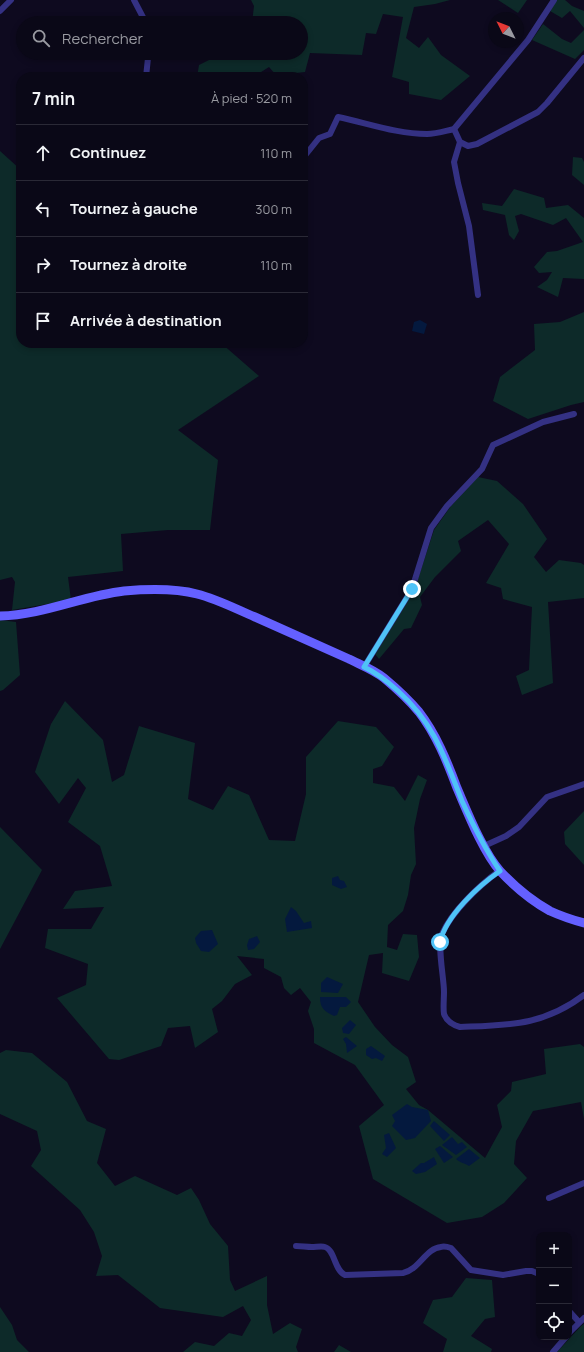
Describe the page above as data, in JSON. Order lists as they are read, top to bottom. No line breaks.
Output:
{"north":"top left","page":{"search":"Rechercher","heading":["7 min","À pied · 520 m"],"list":[["Continuez","110 m"],["Tournez à gauche","300 m"],["Tournez à droite","110 m"],"Arrivée à destination"],"map_buttons":["+","−"]}}
